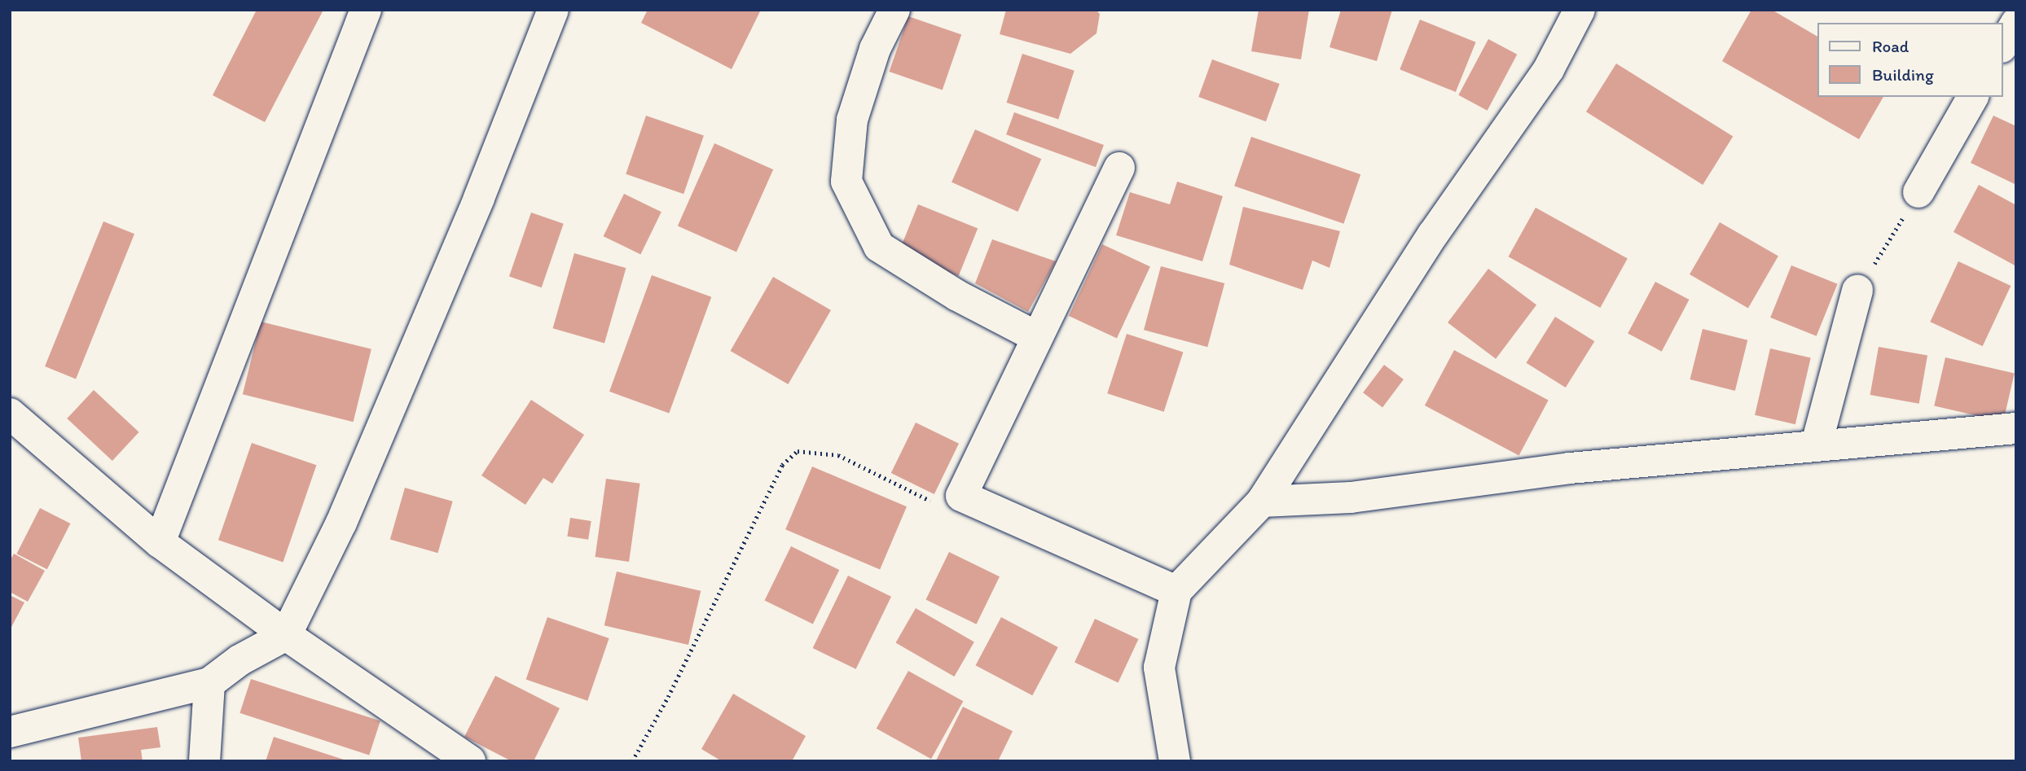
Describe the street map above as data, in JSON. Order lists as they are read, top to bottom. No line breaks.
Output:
{"legend":["Road","Building"]}
